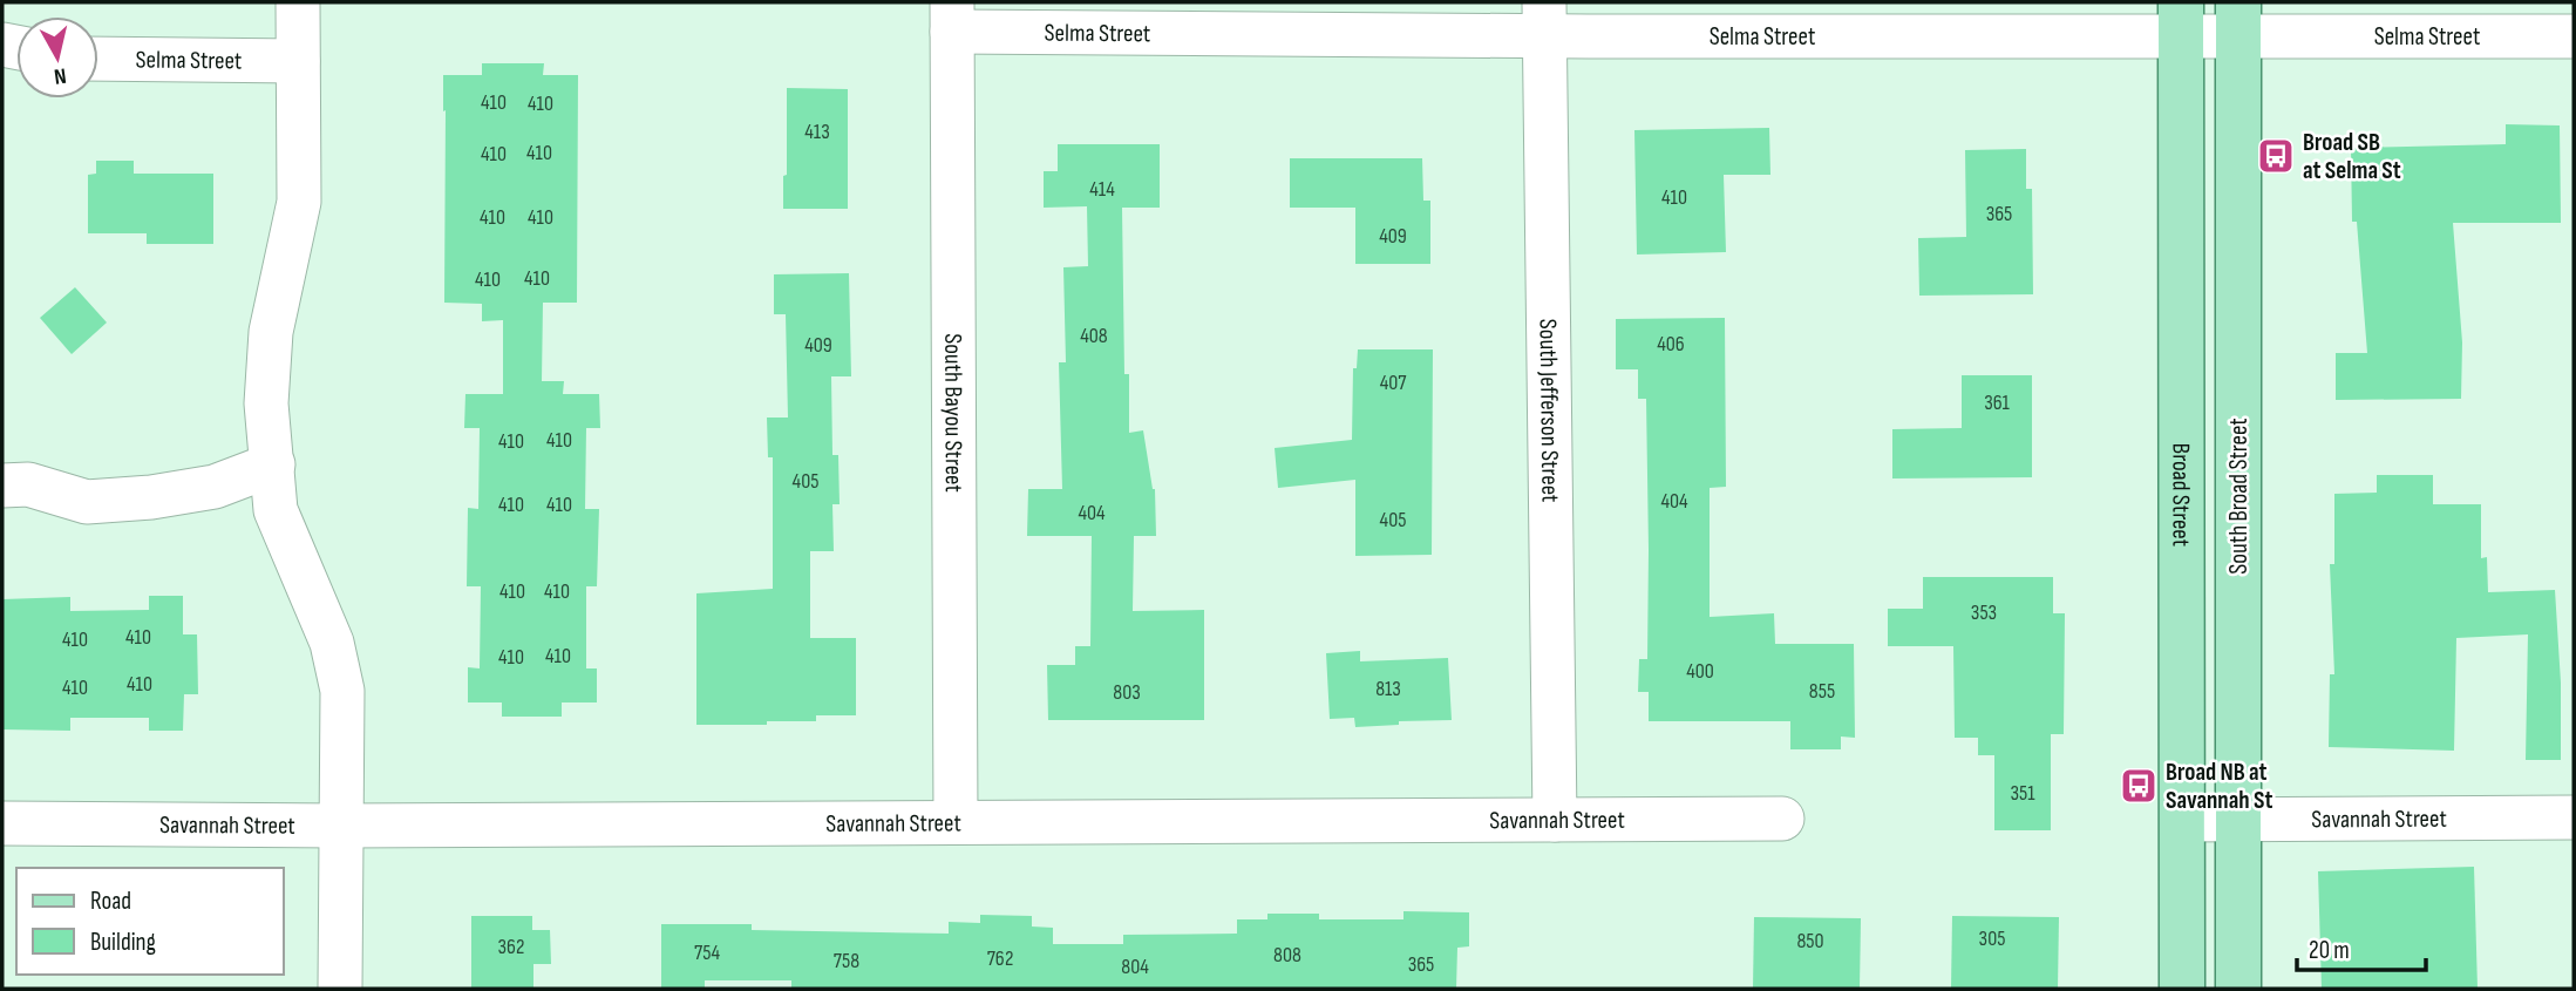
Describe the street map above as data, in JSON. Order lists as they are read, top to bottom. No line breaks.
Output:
{"streets":{"main road":["Broad Street","South Broad Street"],"street":["Selma Street","South Jefferson Street","South Bayou Street","Savannah Street"]},"crossings":[["Selma Street","South Jefferson Street"],["Selma Street","South Bayou Street"],["Selma Street","Broad Street"],["Selma Street","South Broad Street"],["South Jefferson Street","Savannah Street"],["South Bayou Street","Savannah Street"],["Broad Street","Savannah Street"],["South Broad Street","Savannah Street"]],"places":{"bus stop":["Broad SB at Selma St","Broad NB at Savannah St"]},"house_numbers":["410","410","413","410","410","414","410","365","410","410","409","410","410","408","406","409","407","361","410","410","405","404","410","410","404","405","410","410","353","410","410","410","410","400","410","410","813","855","803","351","305","850","362","754","808","762","758","365","804"],"legend":["Road","Building"],"scale_bar":"20 m","north":"bottom"}
